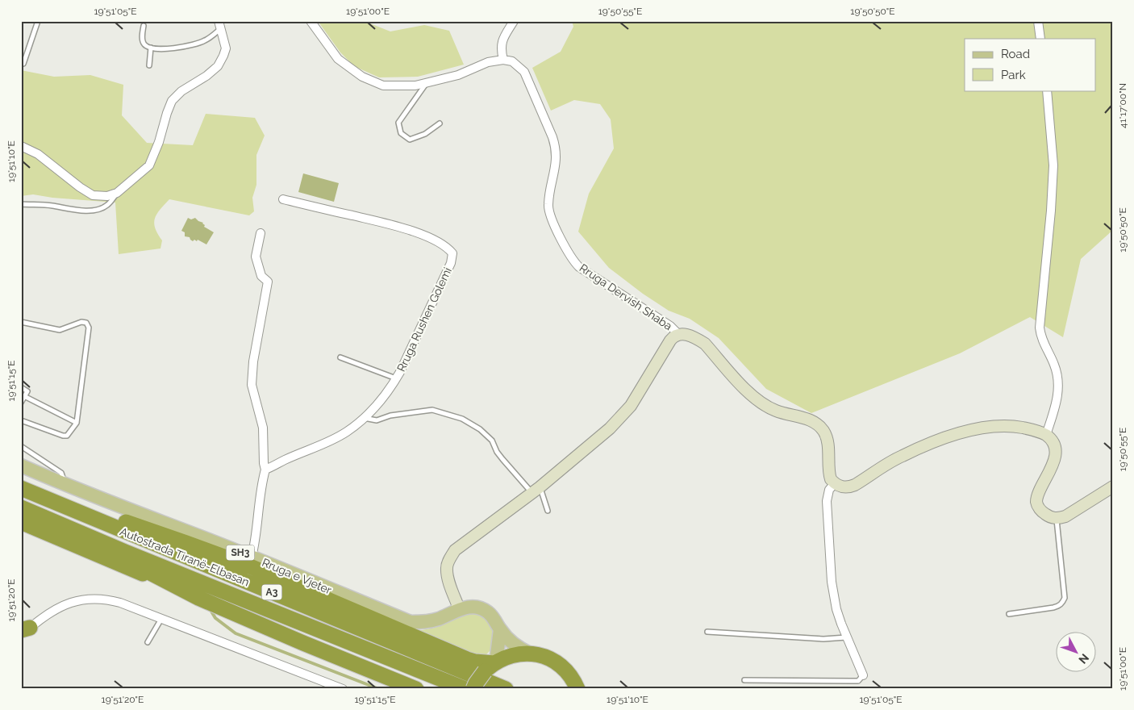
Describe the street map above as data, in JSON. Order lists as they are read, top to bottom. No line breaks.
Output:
{"streets":{"highway":["Autostrada Tiranë-Elbasan","A3"],"main road":["SH3","Rruga e Vjeter"],"street":["Rruga Dervish Shaba","Rruga Rushen Golemi"]},"crossings":[["Rruga Dervish Shaba","Rruga e Vjeter"]],"legend":["Road","Park"],"north":"bottom right","coordinates":["19°51'05\"E","19°51'00\"E","19°50'55\"E","19°50'50\"E","41°17'00\"N","19°51'10\"E","19°51'15\"E","19°51'20\"E"]}
